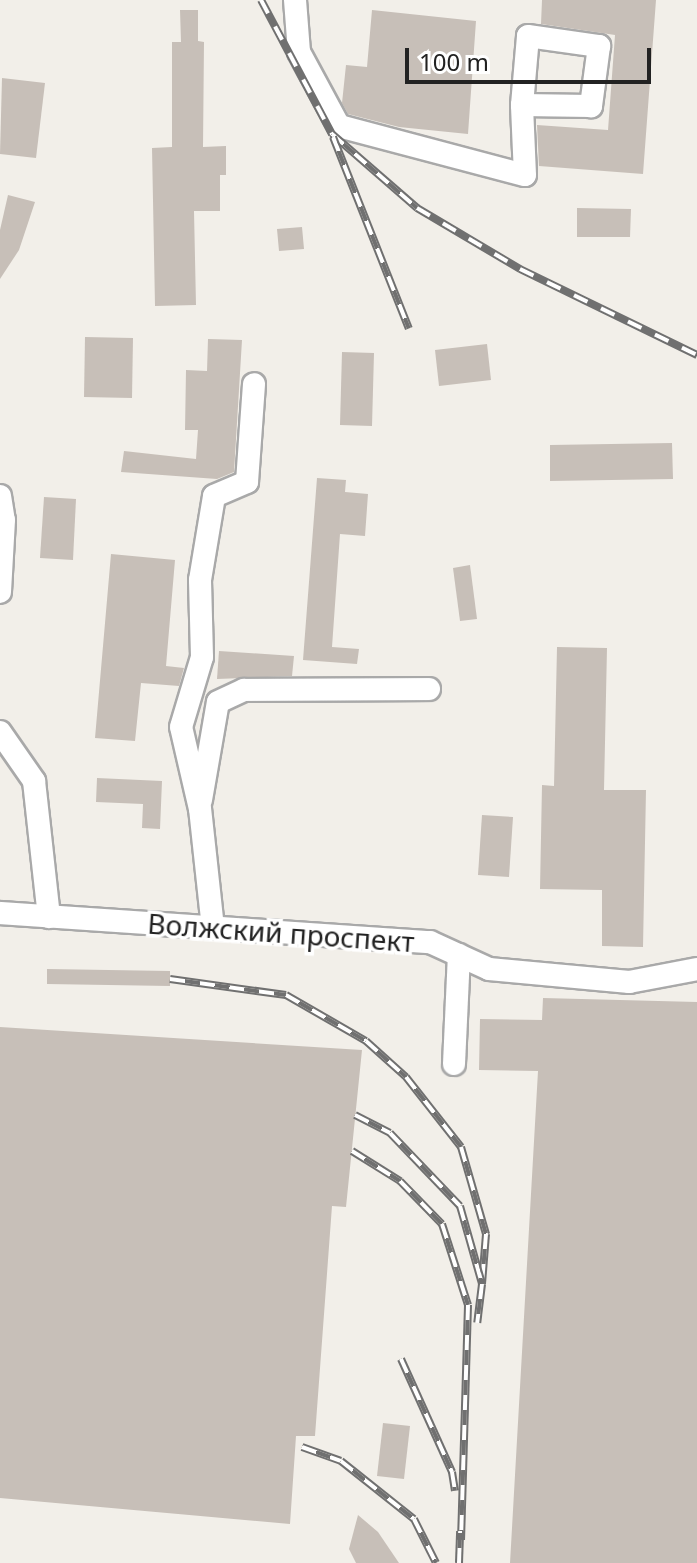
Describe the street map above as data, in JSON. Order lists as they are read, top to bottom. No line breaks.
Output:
{"streets":{"street":["Волжский проспект"]},"scale_bar":"100 m"}
